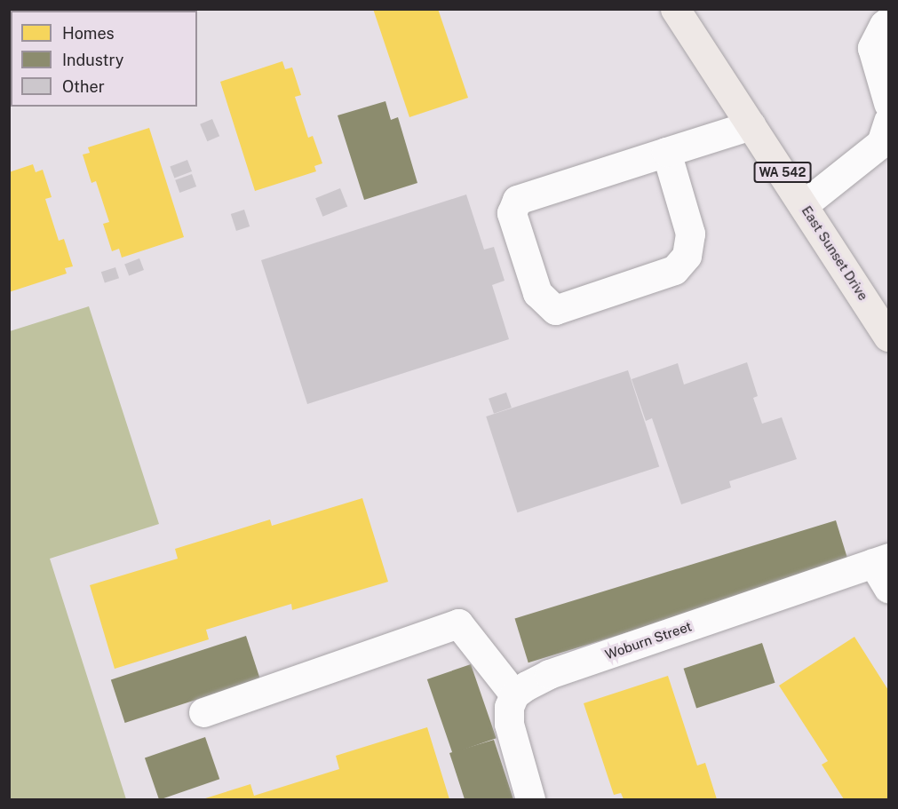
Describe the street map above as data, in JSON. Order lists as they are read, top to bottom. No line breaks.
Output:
{"streets":{"main road":["WA 542","East Sunset Drive"],"lane":["Woburn Street"]},"legend":["Homes","Industry","Other"]}
